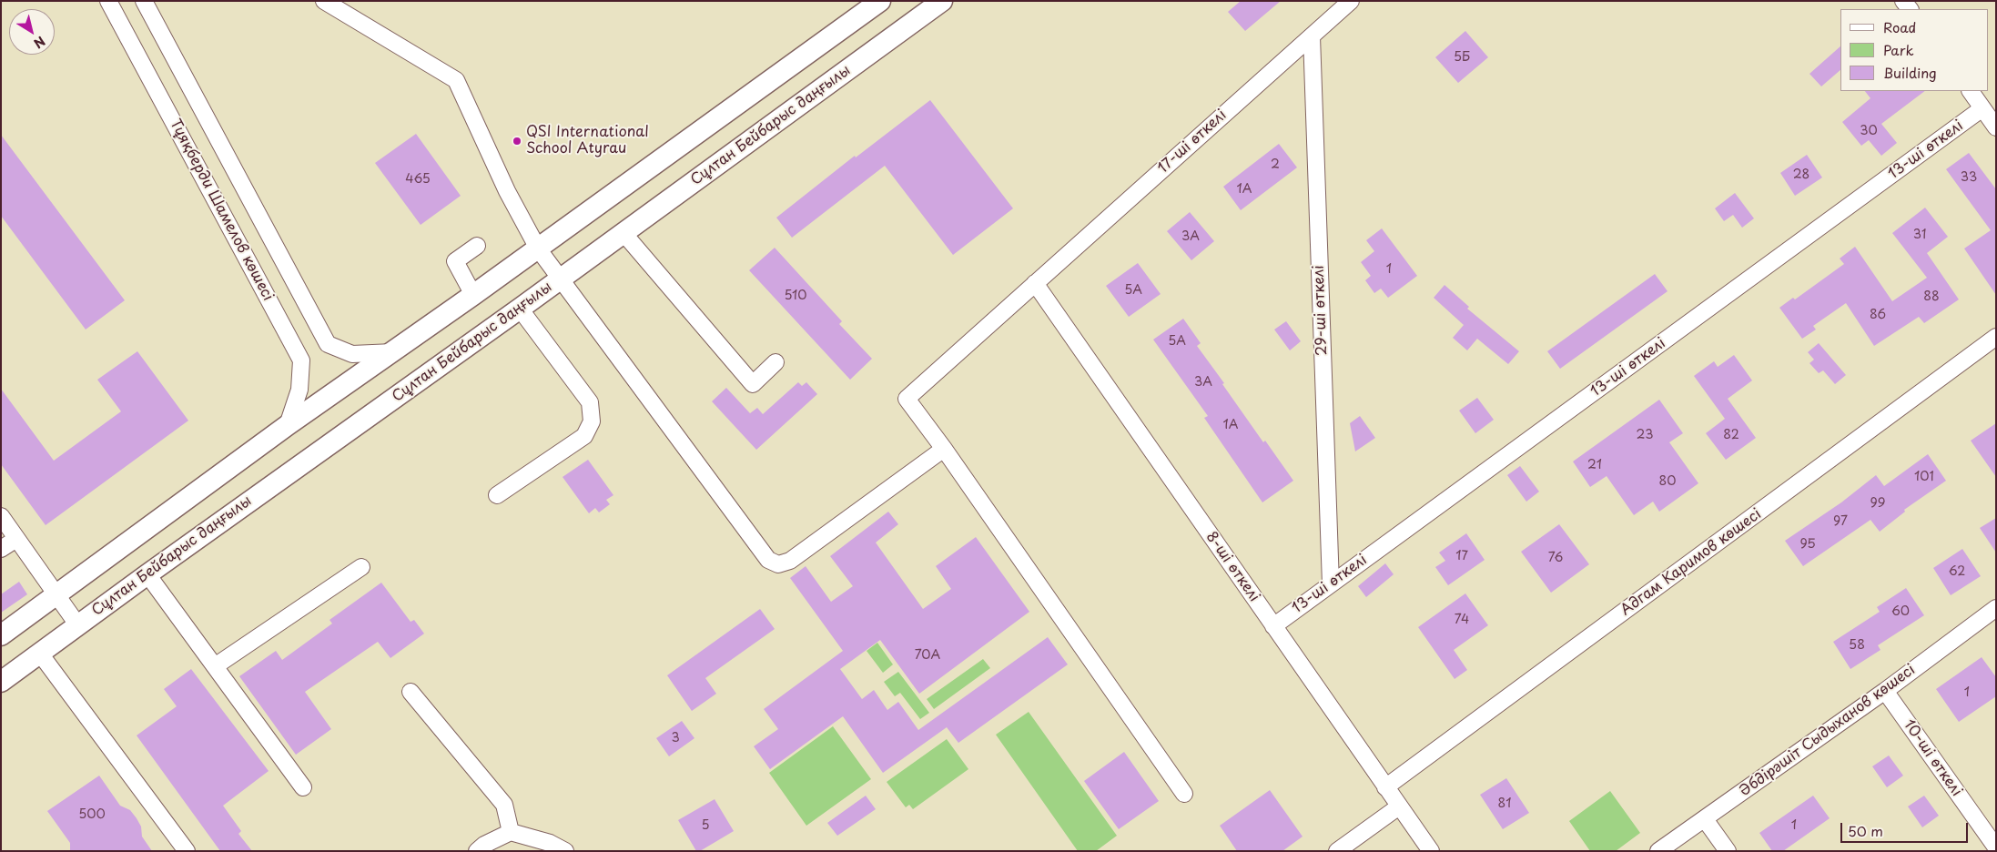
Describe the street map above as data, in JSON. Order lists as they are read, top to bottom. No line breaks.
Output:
{"streets":{"main road":["Сұлтан Бейбарыс даңғылы"],"street":["17-ші өткелі","13-ші өткелі","Тұяқберди Шамелов көшесі","29-ші өткелі","Адгам Каримов көшесі","8-ші өткелі","Әбдірәшіт Сыдыханов көшесі","10-ші өткелі"]},"crossings":[["17-ші өткелі","29-ші өткелі"],["17-ші өткелі","8-ші өткелі"],["13-ші өткелі","29-ші өткелі"],["13-ші өткелі","8-ші өткелі"],["Адгам Каримов көшесі","8-ші өткелі"],["Әбдірәшіт Сыдыханов көшесі","10-ші өткелі"]],"places":["QSI International School Atyrau"],"house_numbers":["5Б","30","2","28","33","465","1А","31","3А","1","5А","510","88","86","5А","3А","1А","23","82","21","101","80","99","97","95","17","76","62","60","74","58","70А","1","3","81","500","5","1"],"legend":["Road","Park","Building"],"scale_bar":"50 m","north":"bottom right"}
